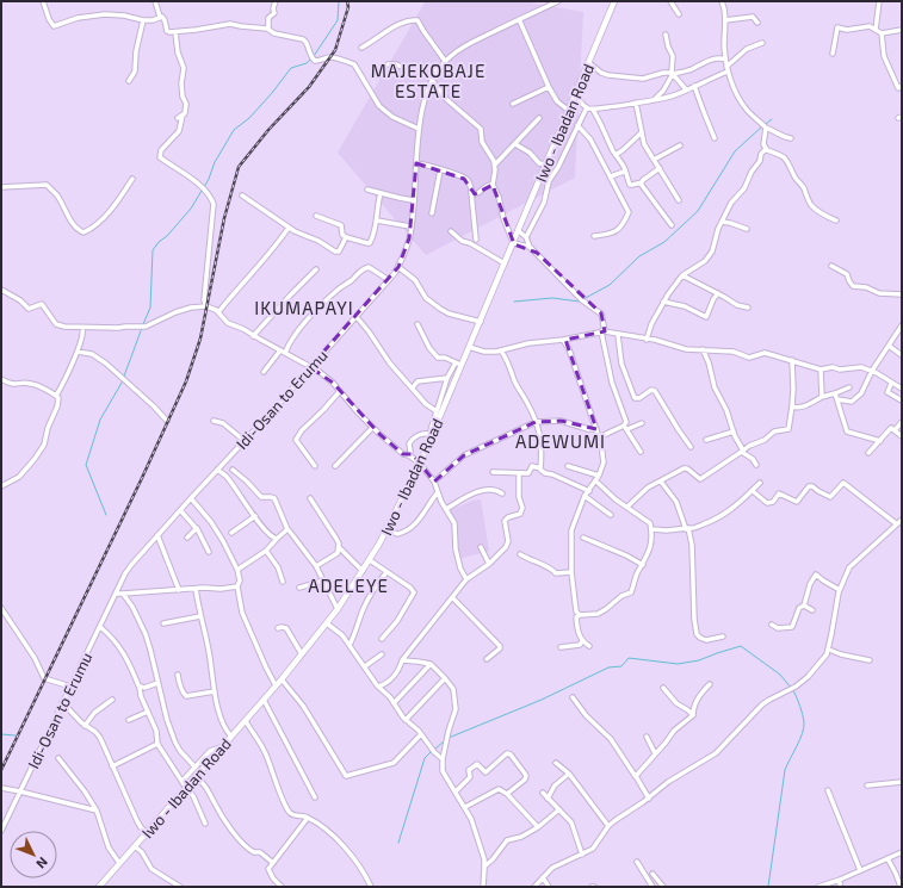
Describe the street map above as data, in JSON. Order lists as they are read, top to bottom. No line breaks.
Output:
{"streets":{"main road":["Iwo - Ibadan Road"],"street":["Idi-Osan to Erumu"]},"districts":["MAJEKOBAJE ESTATE","IKUMAPAYI","ADEWUMI","ADELEYE"],"north":"bottom right"}
